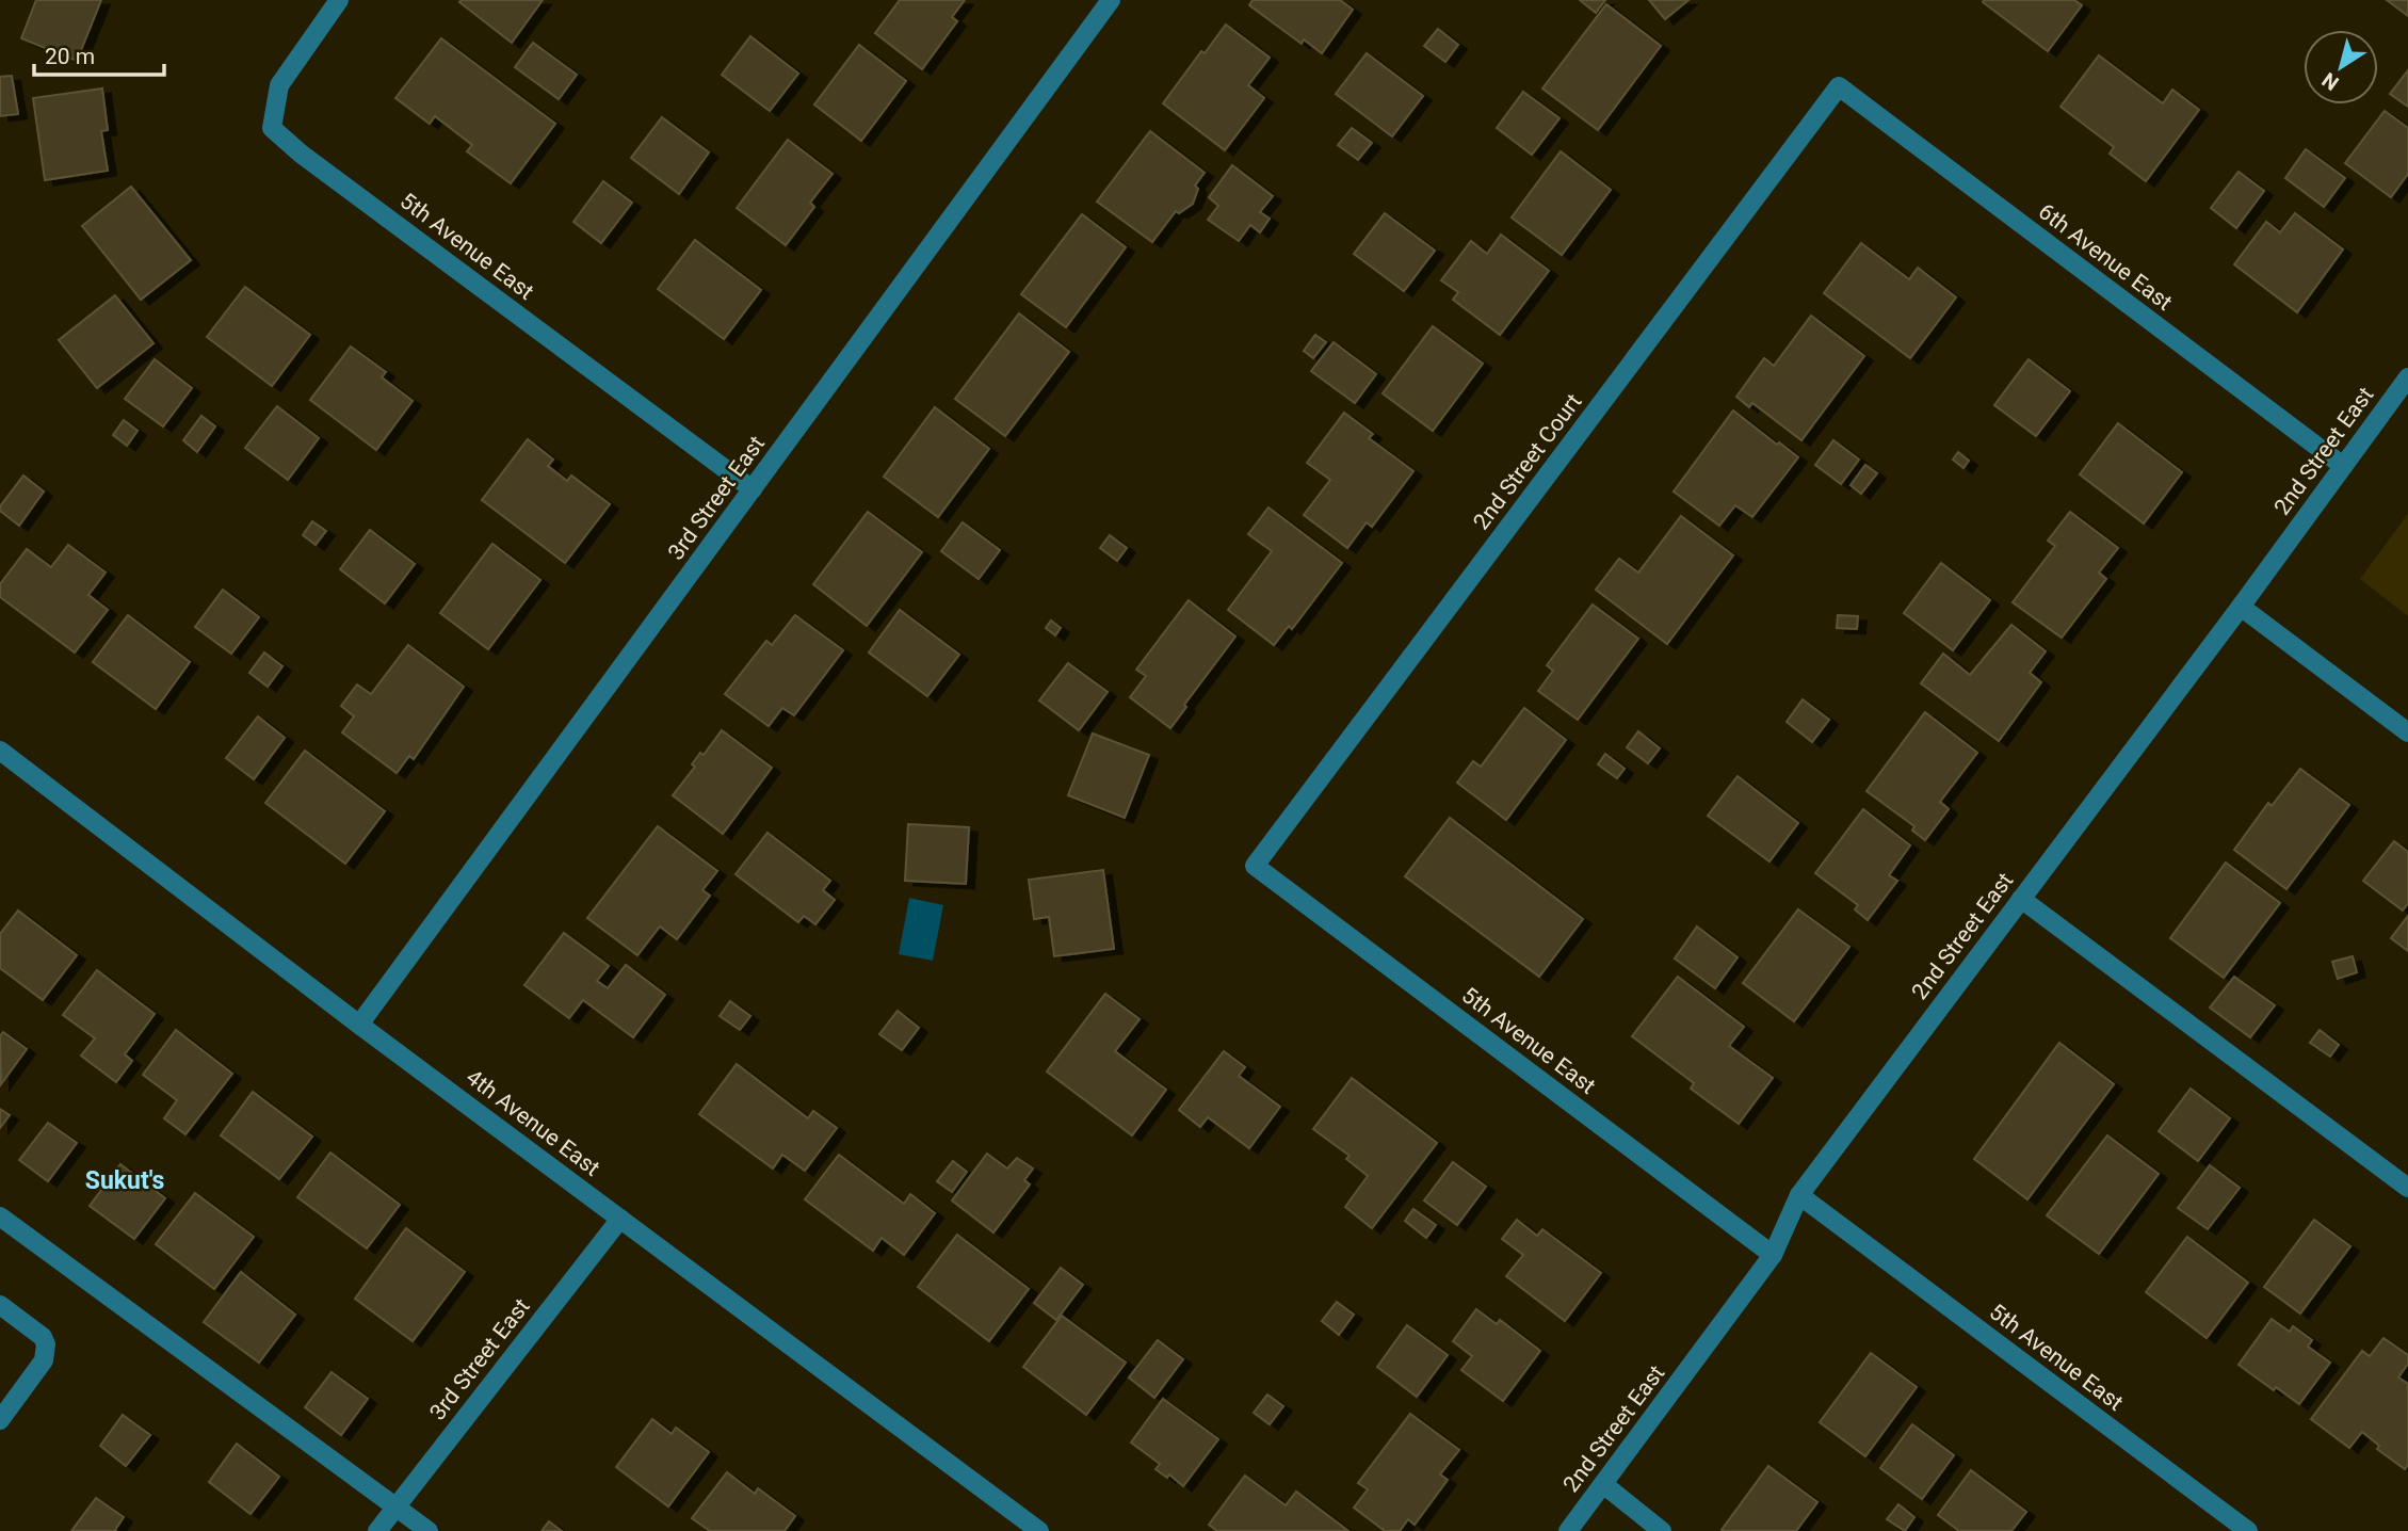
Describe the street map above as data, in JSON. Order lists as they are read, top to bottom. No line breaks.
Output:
{"streets":{"street":["5th Avenue East","6th Avenue East","2nd Street East","2nd Street Court","3rd Street East","4th Avenue East"]},"crossings":[["5th Avenue East","2nd Street East"],["5th Avenue East","2nd Street Court"],["5th Avenue East","3rd Street East"],["6th Avenue East","2nd Street East"],["6th Avenue East","2nd Street Court"],["3rd Street East","4th Avenue East"]],"districts":["Sukut's"],"scale_bar":"20 m","north":"bottom left"}
